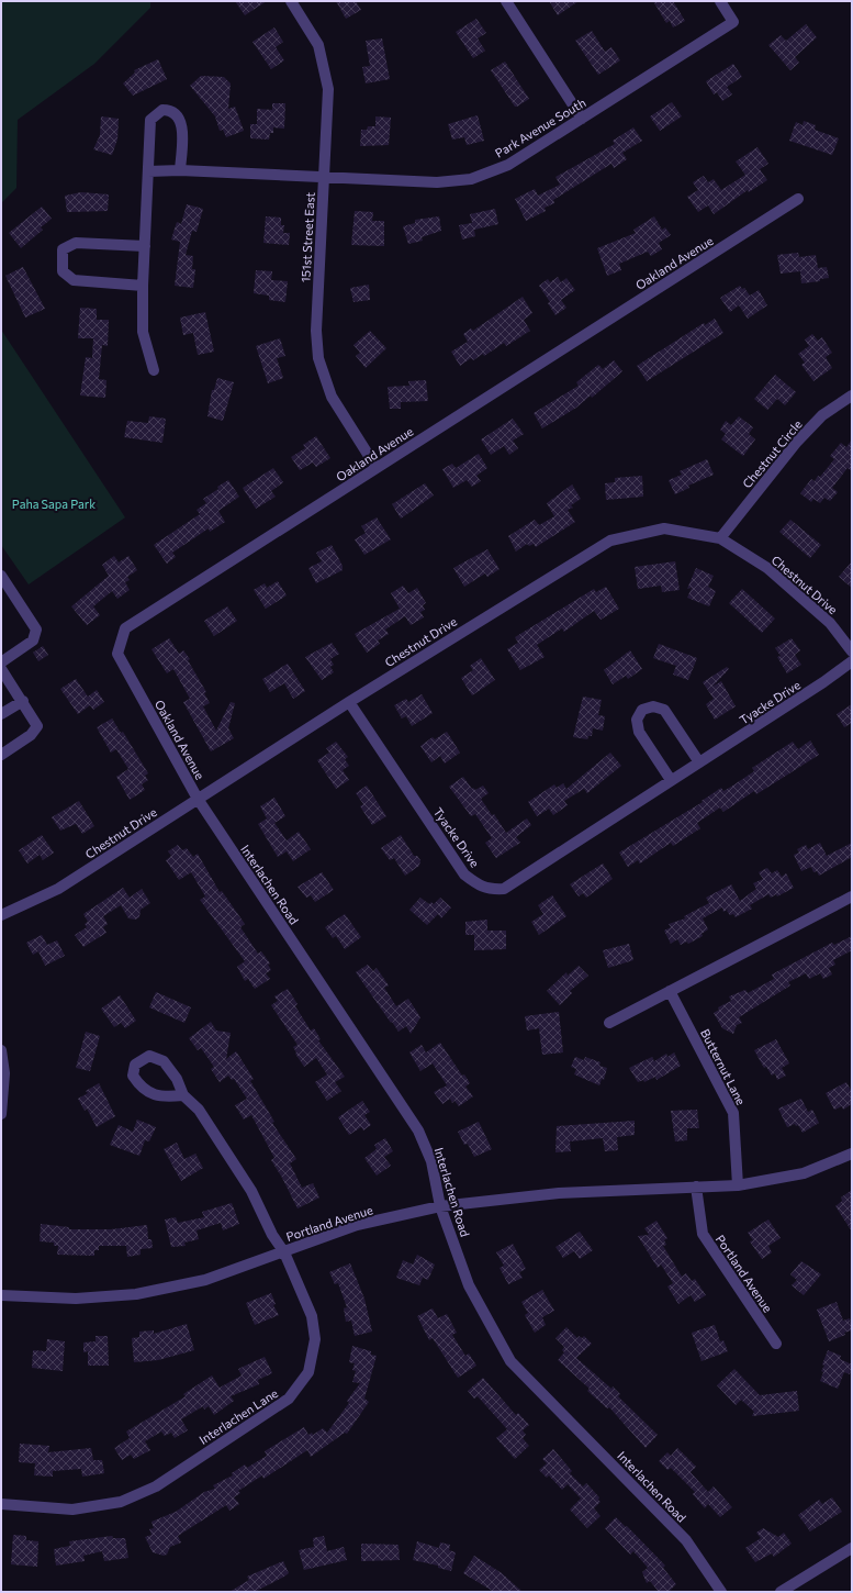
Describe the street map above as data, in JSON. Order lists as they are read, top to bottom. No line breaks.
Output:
{"streets":{"street":["Park Avenue South","151st Street East","Oakland Avenue","Chestnut Circle","Chestnut Drive","Tyacke Drive","Interlachen Road","Butternut Lane","Portland Avenue","Interlachen Lane"]},"crossings":[["Park Avenue South","151st Street East"],["151st Street East","Oakland Avenue"],["Oakland Avenue","Chestnut Drive"],["Oakland Avenue","Interlachen Road"],["Chestnut Circle","Chestnut Drive"],["Chestnut Drive","Tyacke Drive"],["Chestnut Drive","Interlachen Road"],["Interlachen Road","Portland Avenue"],["Butternut Lane","Portland Avenue"],["Portland Avenue","Interlachen Lane"]],"parks":["Paha Sapa Park"]}
